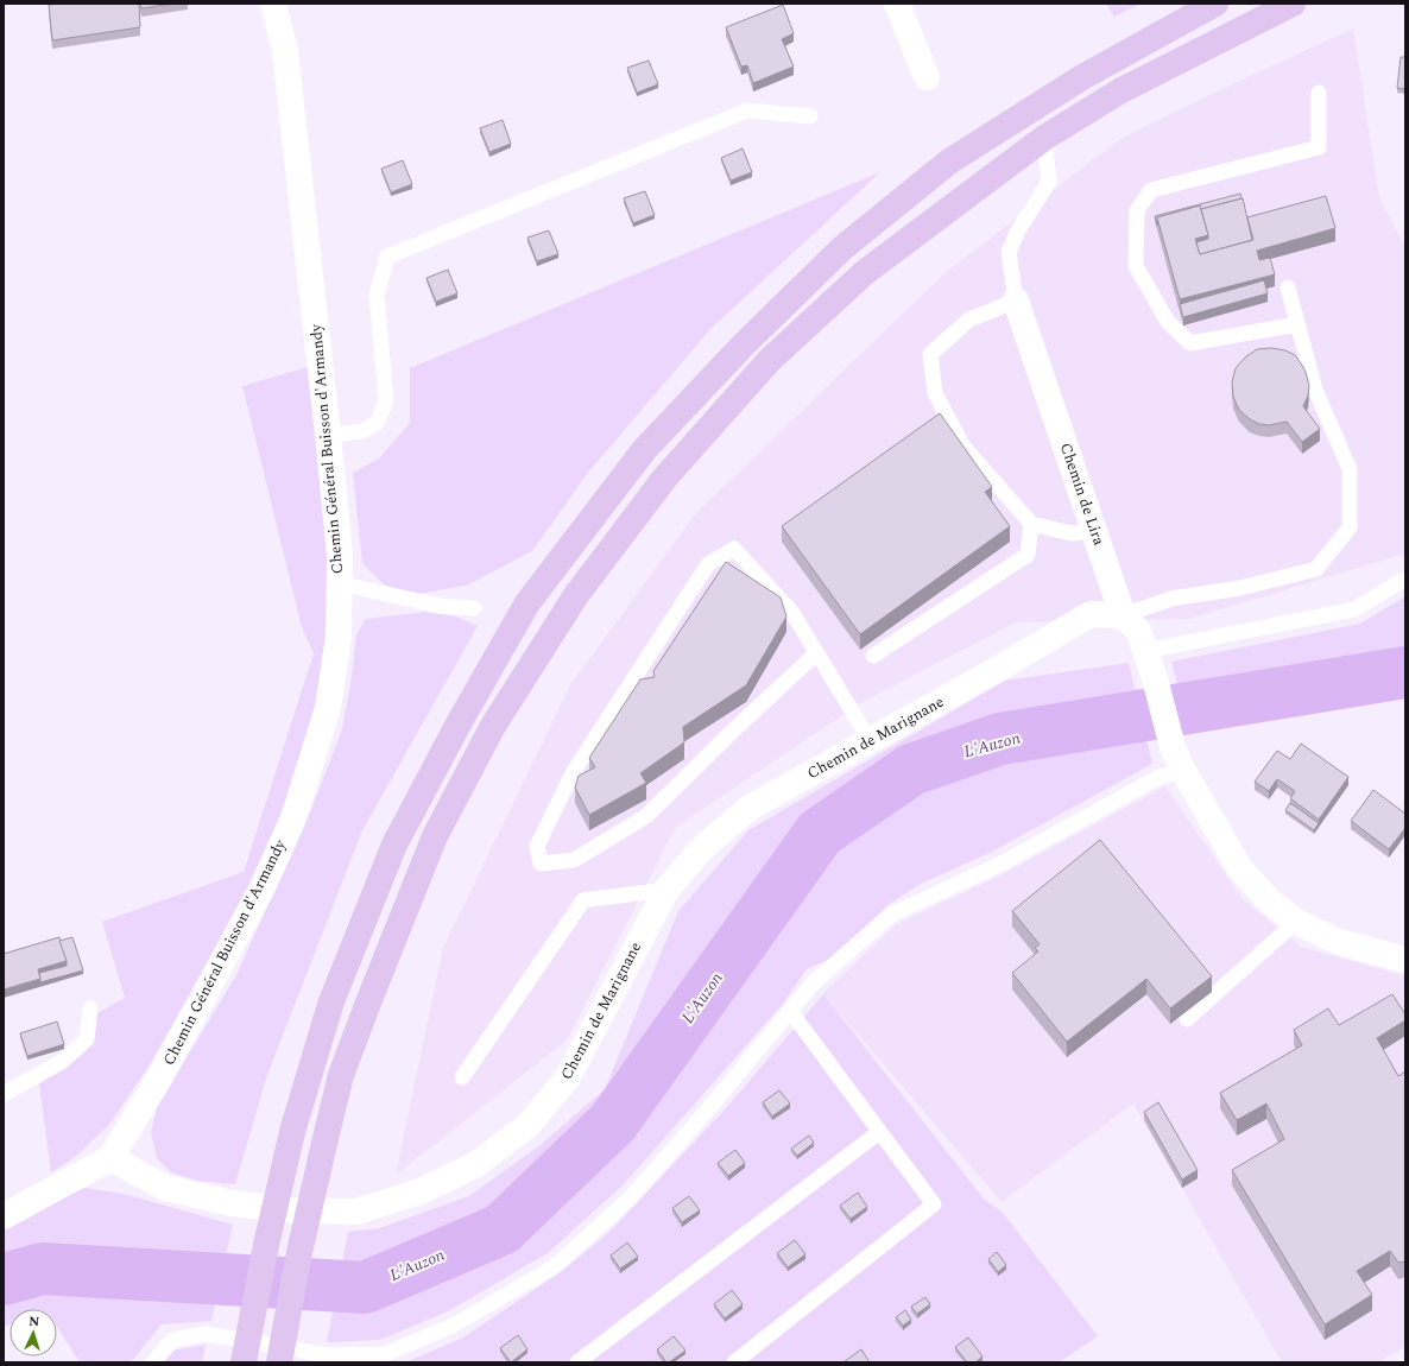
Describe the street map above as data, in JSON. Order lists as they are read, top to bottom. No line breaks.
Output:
{"streets":{"street":["Chemin Général Buisson d'Armandy","Chemin de Lira","Chemin de Marignane"]},"crossings":[["Chemin Général Buisson d'Armandy","Chemin de Marignane"],["Chemin de Lira","Chemin de Marignane"]],"water":["L'Auzon"],"north":"top"}
